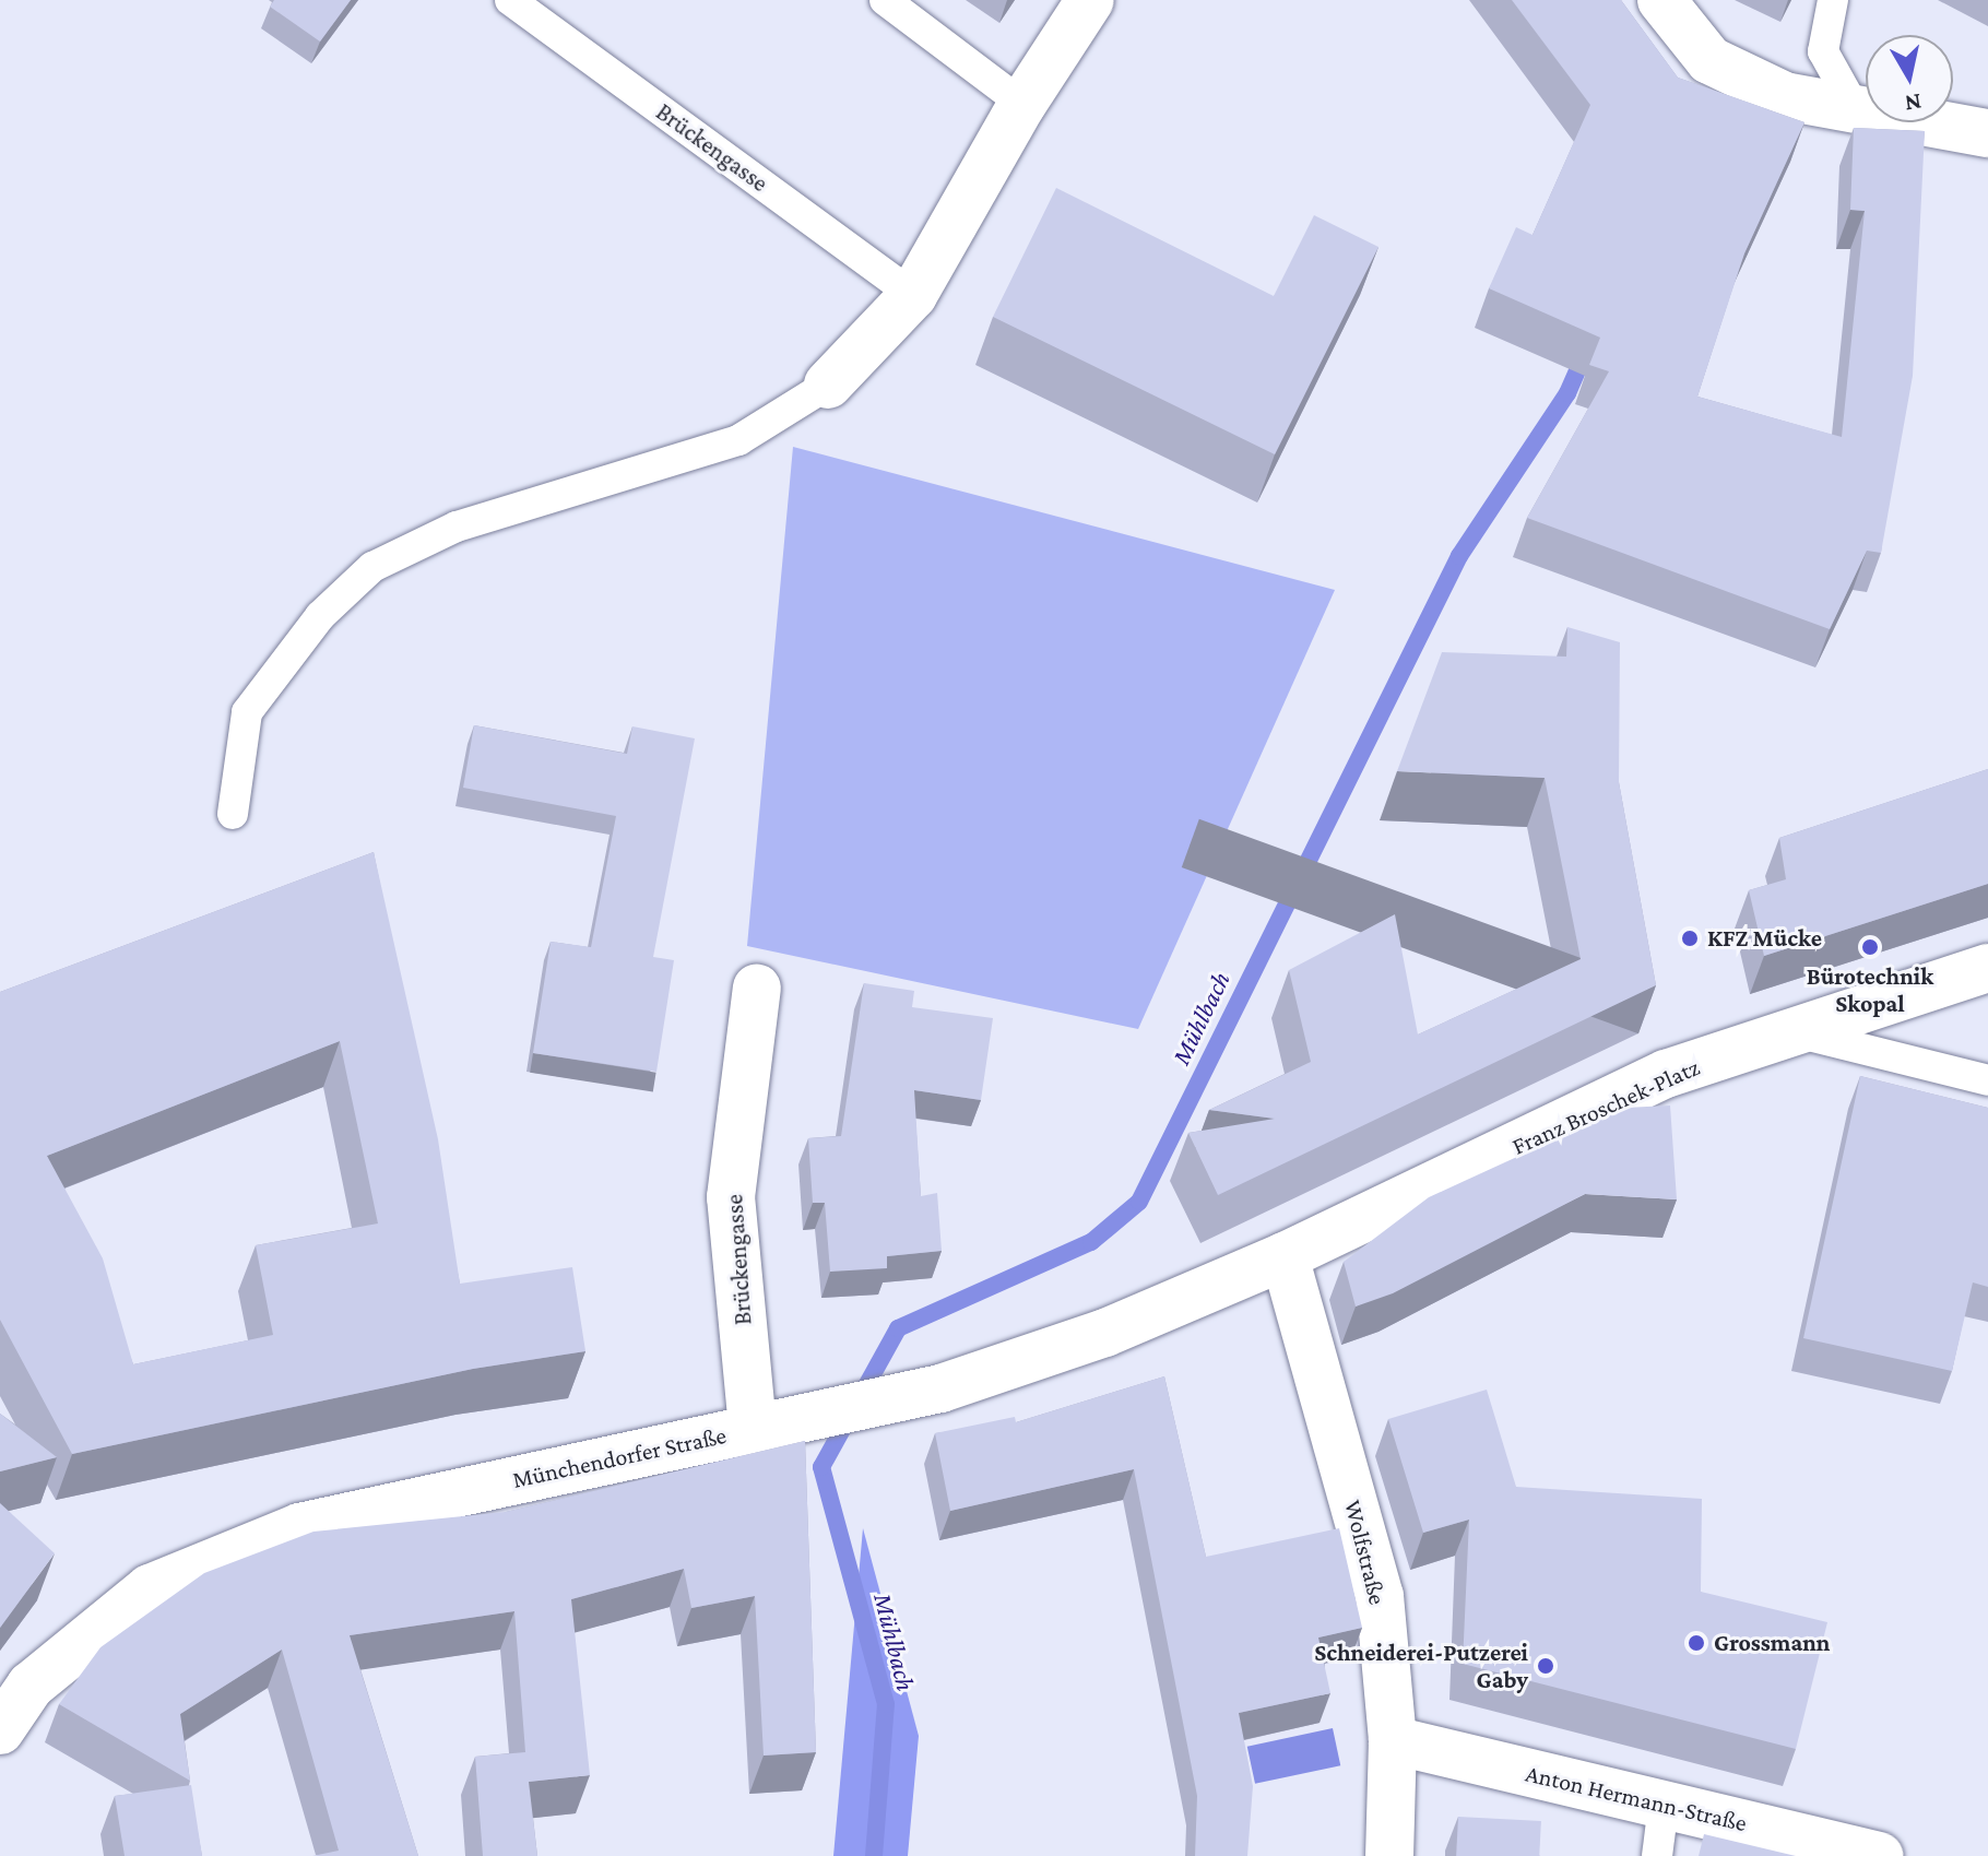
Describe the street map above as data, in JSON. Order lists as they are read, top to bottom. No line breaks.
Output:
{"streets":{"street":["Brückengasse","Franz Broschek-Platz","Münchendorfer Straße","Wolfstraße","Anton Hermann-Straße"]},"crossings":[["Brückengasse","Münchendorfer Straße"],["Franz Broschek-Platz","Münchendorfer Straße"],["Franz Broschek-Platz","Wolfstraße"],["Münchendorfer Straße","Wolfstraße"],["Wolfstraße","Anton Hermann-Straße"]],"water":["Mühlbach"],"places":["KFZ Mücke","Bürotechnik Skopal","Grossmann","Schneiderei-Putzerei Gaby"],"north":"bottom"}
